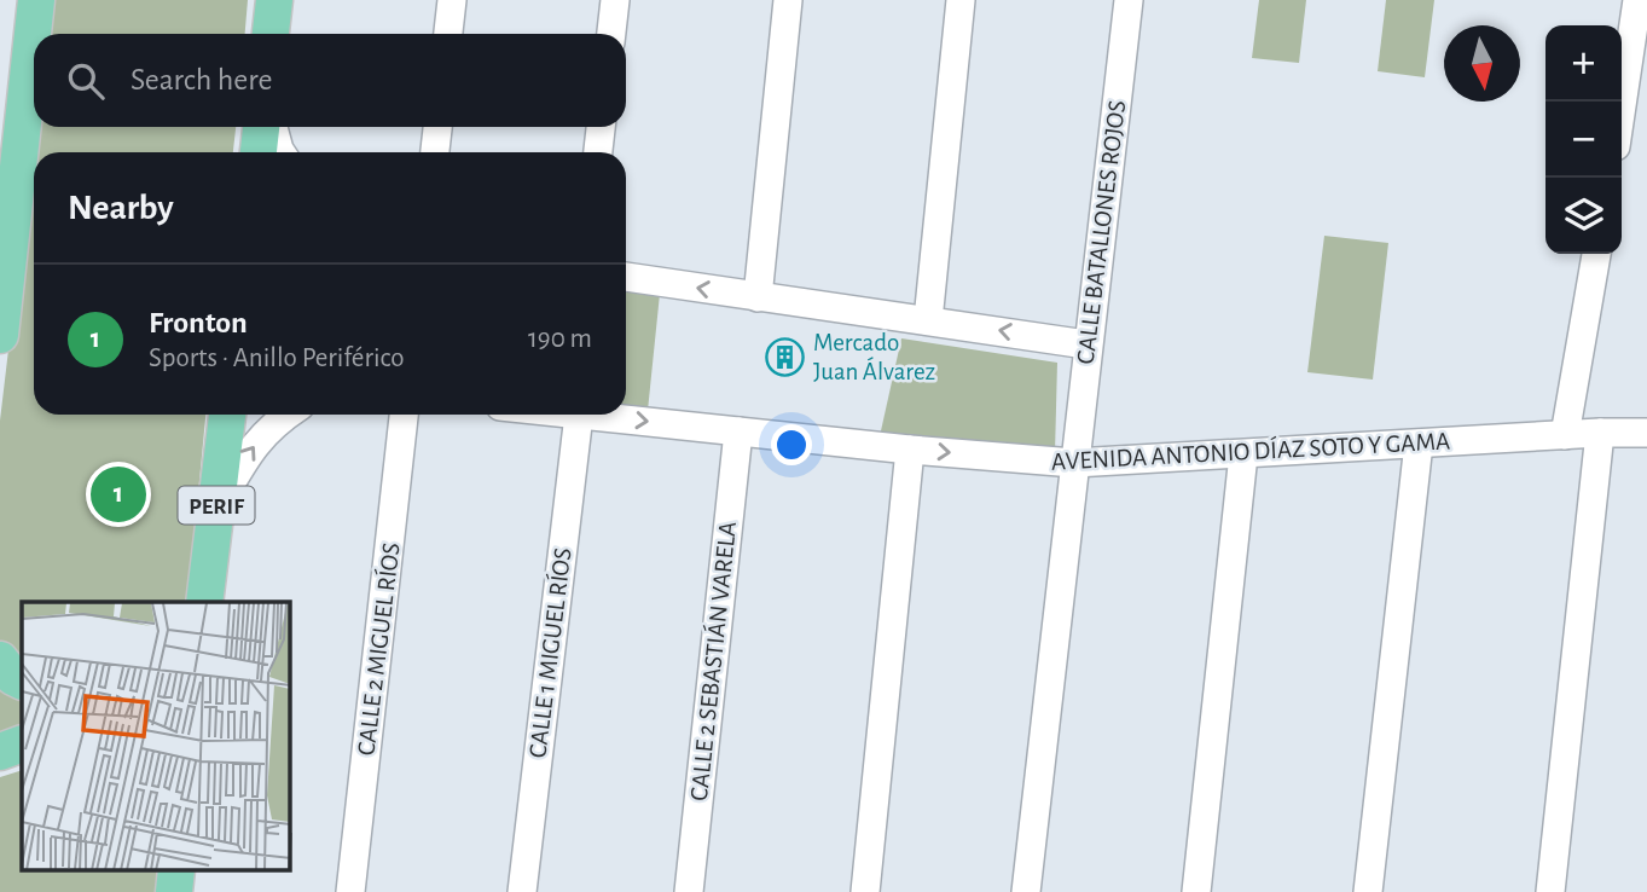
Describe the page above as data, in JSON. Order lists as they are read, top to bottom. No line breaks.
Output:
{"streets":{"main road":["PERIF"],"street":["CALLE BATALLONES ROJOS","AVENIDA ANTONIO DÍAZ SOTO Y GAMA","CALLE 2 MIGUEL RÍOS","CALLE 1 MIGUEL RÍOS","CALLE 2 SEBASTIÁN VARELA"]},"crossings":[["CALLE BATALLONES ROJOS","AVENIDA ANTONIO DÍAZ SOTO Y GAMA"],["AVENIDA ANTONIO DÍAZ SOTO Y GAMA","CALLE 1 MIGUEL RÍOS"],["AVENIDA ANTONIO DÍAZ SOTO Y GAMA","CALLE 2 SEBASTIÁN VARELA"]],"places":{"building":["Mercado Juan Álvarez"]},"north":"bottom","page":{"map_buttons":["+","−"],"search":"Search here","heading":"Nearby","list":[{"mark":"1","name":"Fronton","note":"Sports · Anillo Periférico","value":"190 m"}],"pins":"1"}}
